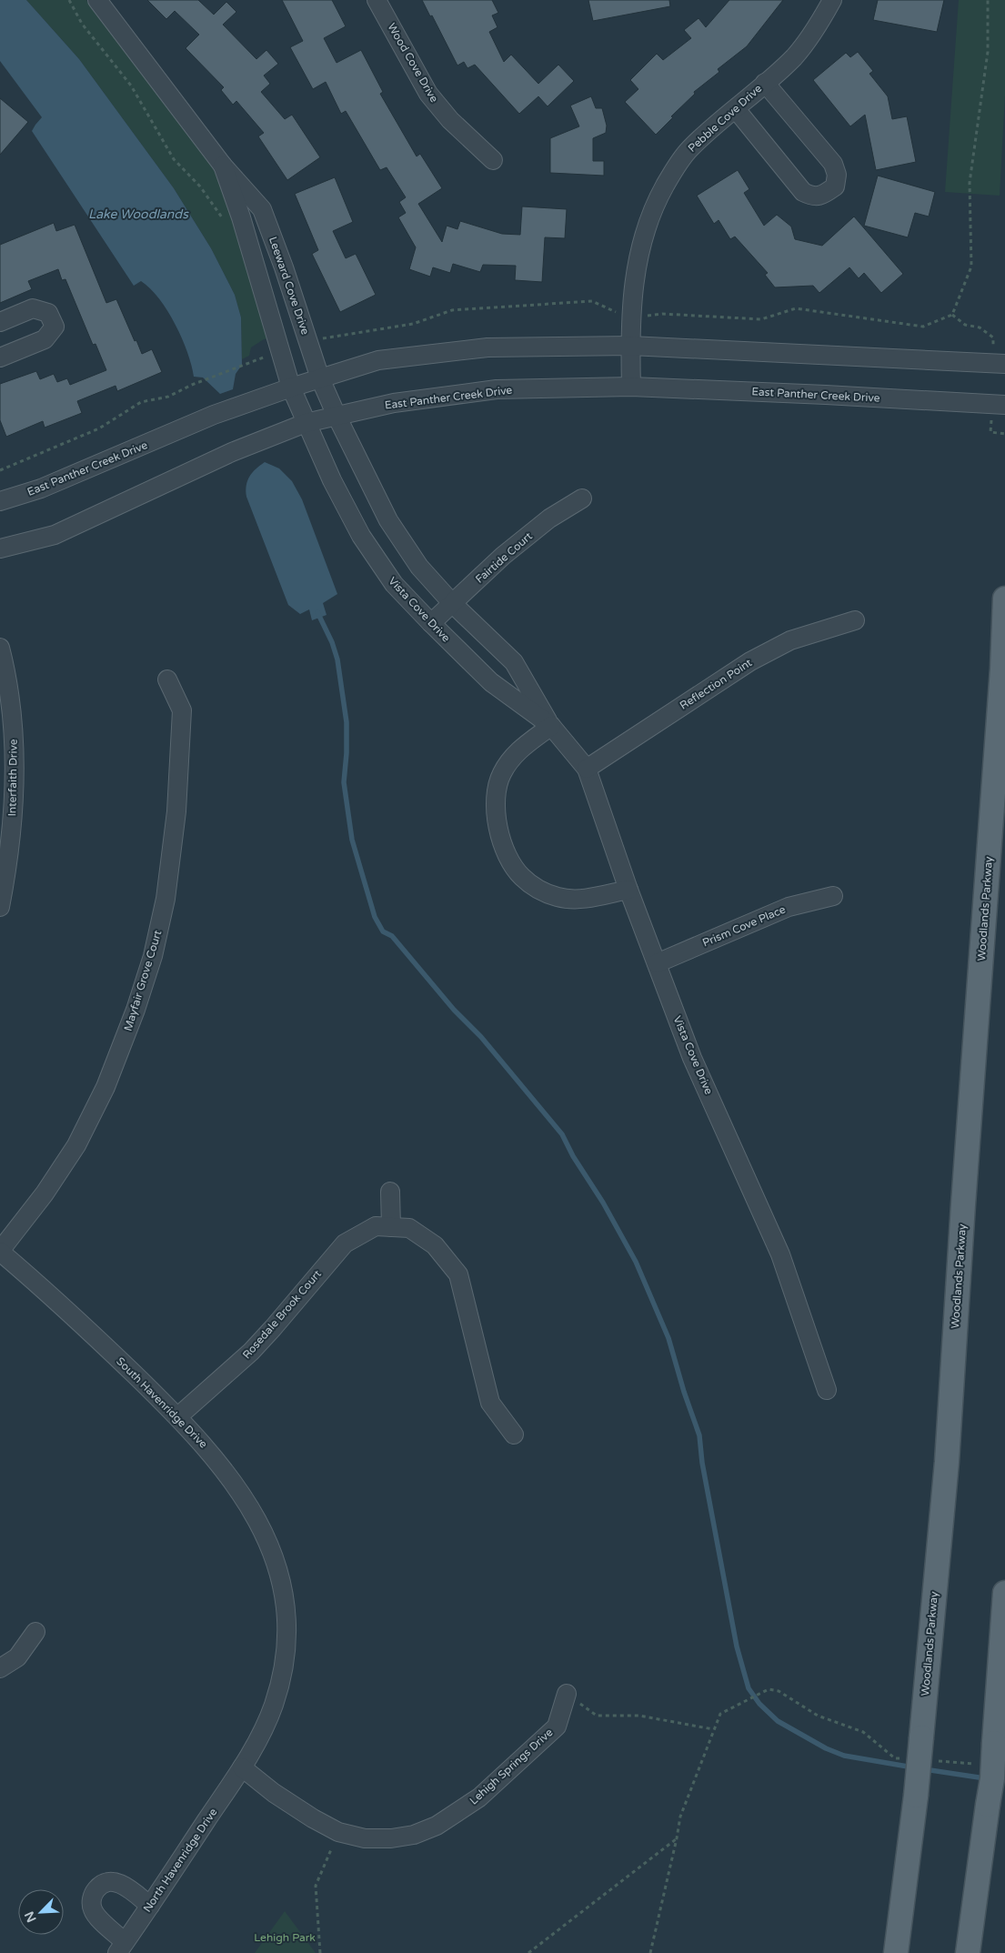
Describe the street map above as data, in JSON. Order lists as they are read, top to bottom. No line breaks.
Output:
{"streets":{"main road":["Woodlands Parkway"],"street":["Wood Cove Drive","Pebble Cove Drive","Leeward Cove Drive","East Panther Creek Drive","Fairtide Court","Vista Cove Drive","Reflection Point","Interfaith Drive","Prism Cove Place","Mayfair Grove Court","Rosedale Brook Court","South Havenridge Drive","Lehigh Springs Drive","North Havenridge Drive"]},"crossings":[["Pebble Cove Drive","East Panther Creek Drive"],["Leeward Cove Drive","East Panther Creek Drive"],["Leeward Cove Drive","Vista Cove Drive"],["East Panther Creek Drive","Vista Cove Drive"],["Fairtide Court","Vista Cove Drive"],["Vista Cove Drive","Reflection Point"],["Vista Cove Drive","Prism Cove Place"],["Mayfair Grove Court","South Havenridge Drive"],["Rosedale Brook Court","South Havenridge Drive"],["South Havenridge Drive","Lehigh Springs Drive"],["South Havenridge Drive","North Havenridge Drive"],["Lehigh Springs Drive","North Havenridge Drive"]],"water":["Lake Woodlands"],"parks":["Lehigh Park"],"north":"bottom left"}
